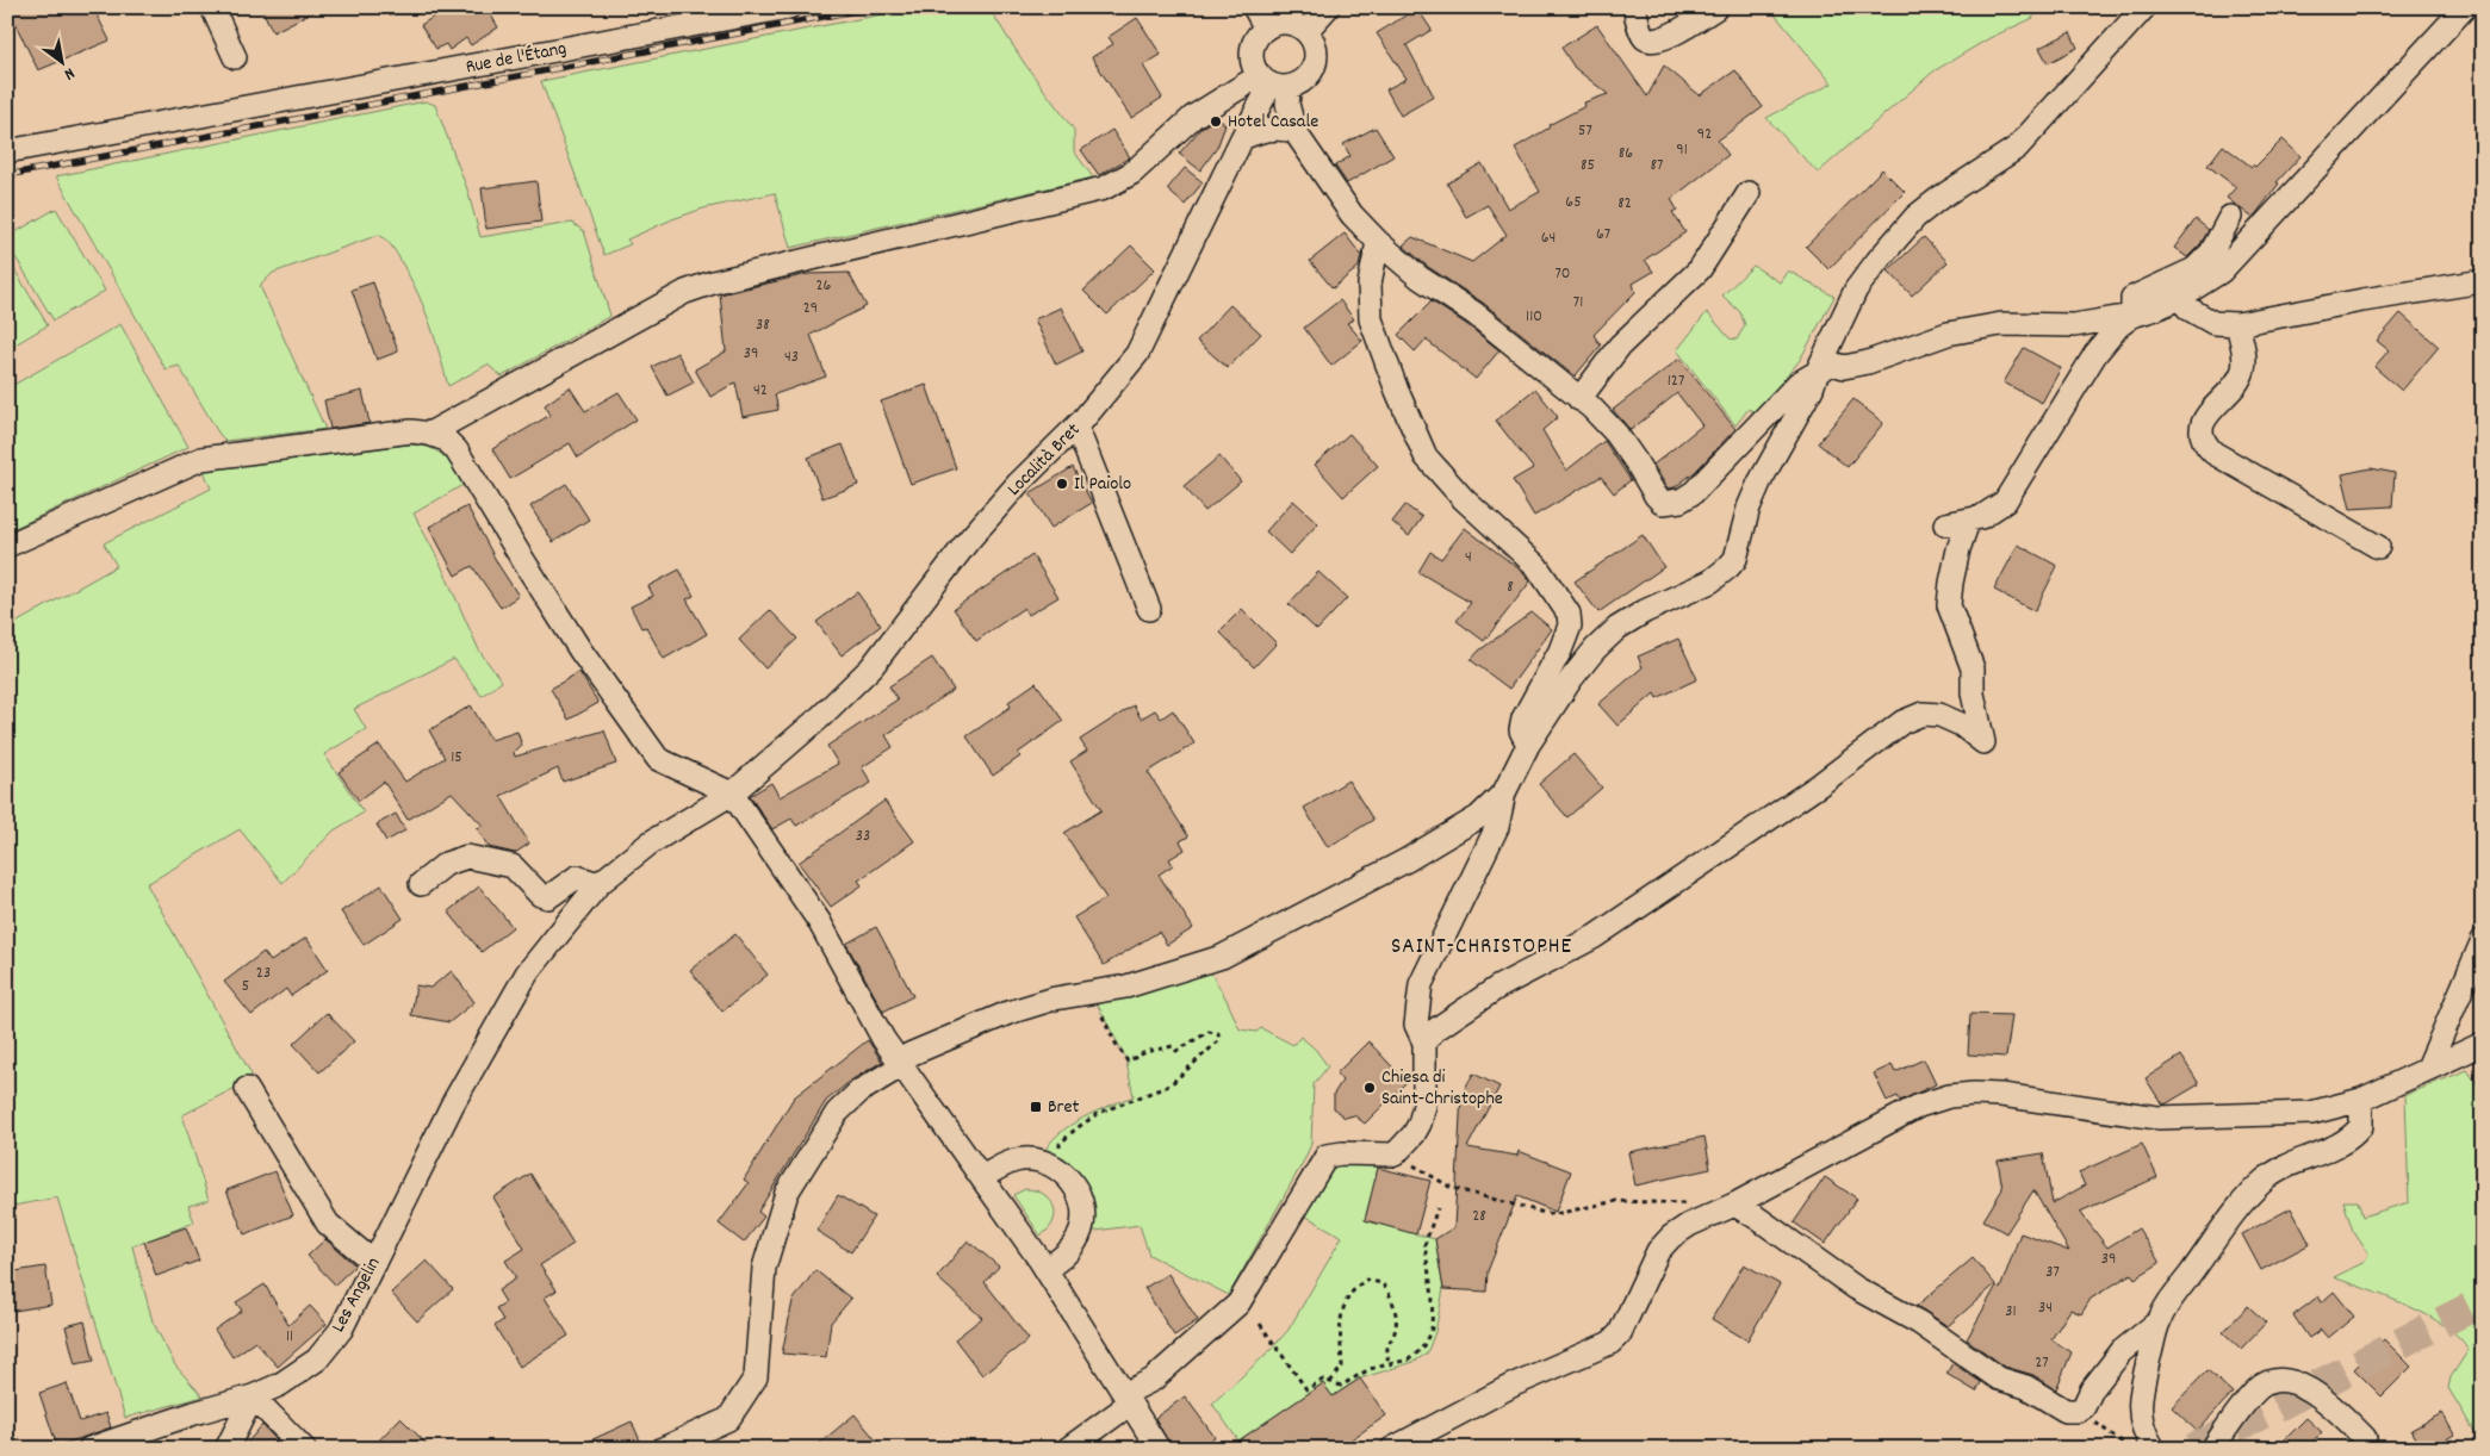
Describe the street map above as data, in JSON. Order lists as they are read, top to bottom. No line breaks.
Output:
{"streets":{"street":["Rue de l'Étang","Località Bret","Les Angelin"]},"crossings":[["Località Bret","Les Angelin"]],"districts":["SAINT-CHRISTOPHE"],"places":{"other":["Hotel Casale","Il Paiolo","Chiesa di Saint-Christophe"],"transit":["Bret"]},"house_numbers":["57","92","91","86","85","87","65","82","67","64","70","26","71","29","110","38","39","43","127","42","4","8","15","33","23","5","28","39","37","34","31","11","27"],"north":"bottom right"}
